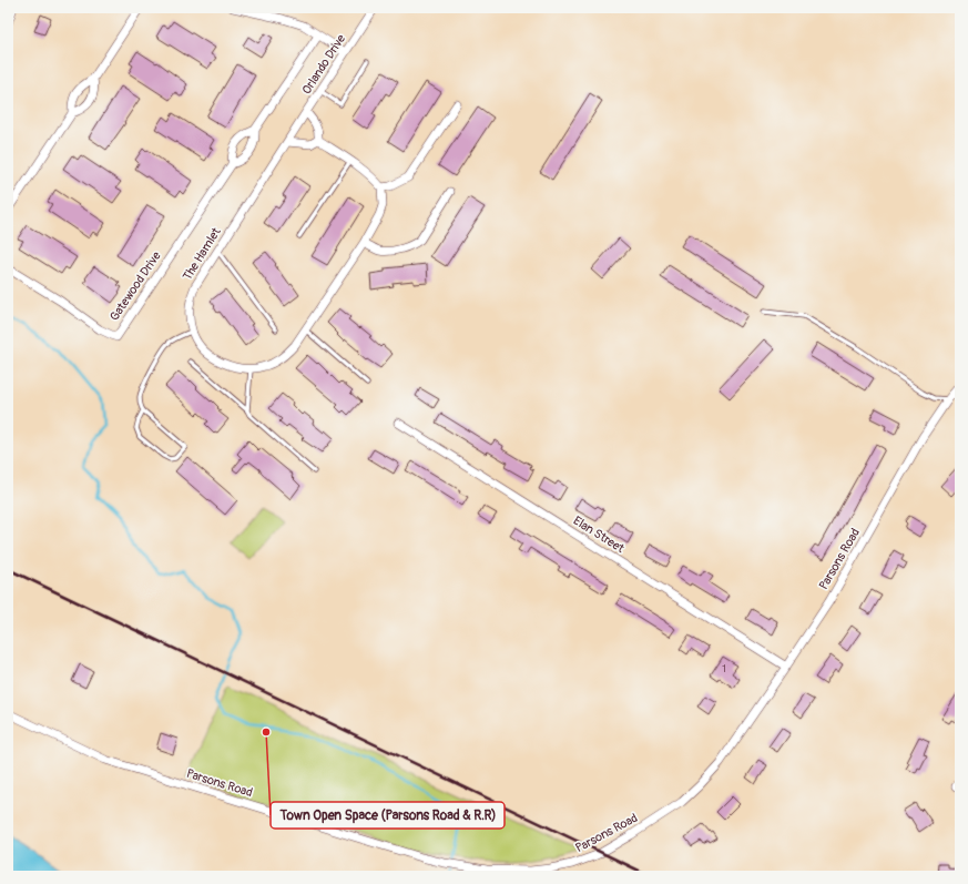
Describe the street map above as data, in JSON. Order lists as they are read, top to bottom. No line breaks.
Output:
{"streets":{"street":["Orlando Drive","The Hamlet","Gatewood Drive","Elan Street","Parsons Road"]},"crossings":[["Orlando Drive","The Hamlet"],["Elan Street","Parsons Road"]],"places":["Town Open Space (Parsons Road & R.R)"],"house_numbers":["1"]}
